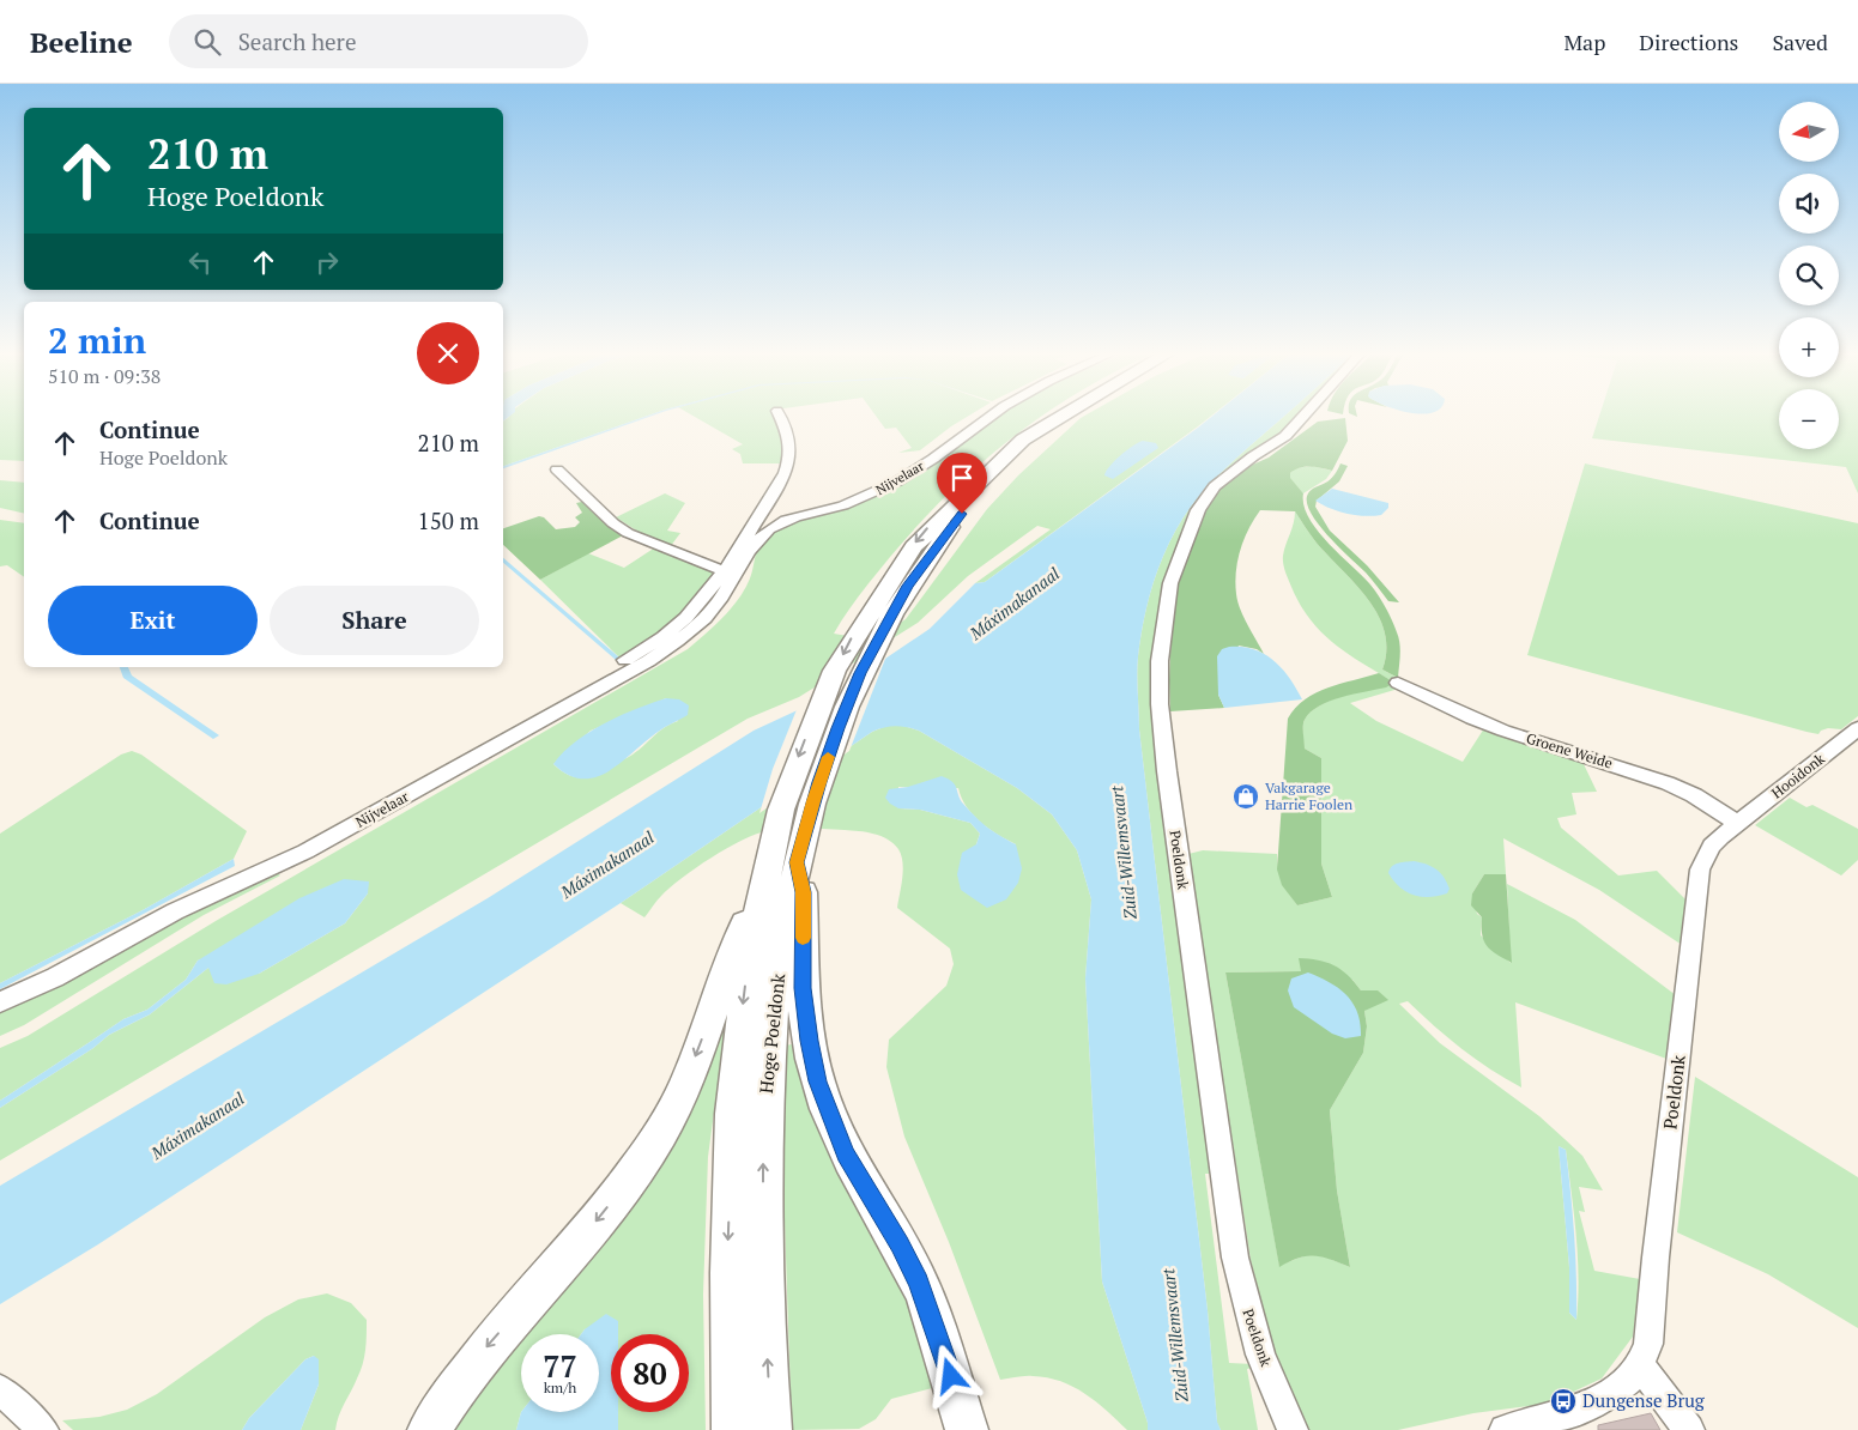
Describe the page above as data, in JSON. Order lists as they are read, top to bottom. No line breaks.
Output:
{"streets":{"highway":["Hoge Poeldonk"],"street":["Nijvelaar","Groene Weide","Hooidonk","Poeldonk"]},"crossings":[["Groene Weide","Hooidonk"],["Groene Weide","Poeldonk"],["Hooidonk","Poeldonk"]],"water":["Máximakanaal","Zuid-Willemsvaart"],"places":{"shop":["Vakgarage Harrie Foolen"],"bus stop":["Dungense Brug"]},"north":"left","page":{"header":"Beeline","search":"Search here","nav":["Map","Directions","Saved"],"map_buttons":["+","−"],"turn":["210 m","Hoge Poeldonk"],"heading":["2 min","510 m · 09:38"],"list":[{"name":"Continue","note":"Hoge Poeldonk","value":"210 m"},{"name":"Continue","value":"150 m"}],"buttons":["Exit","Share"],"speed":"77 km/h","limit":"80"}}
